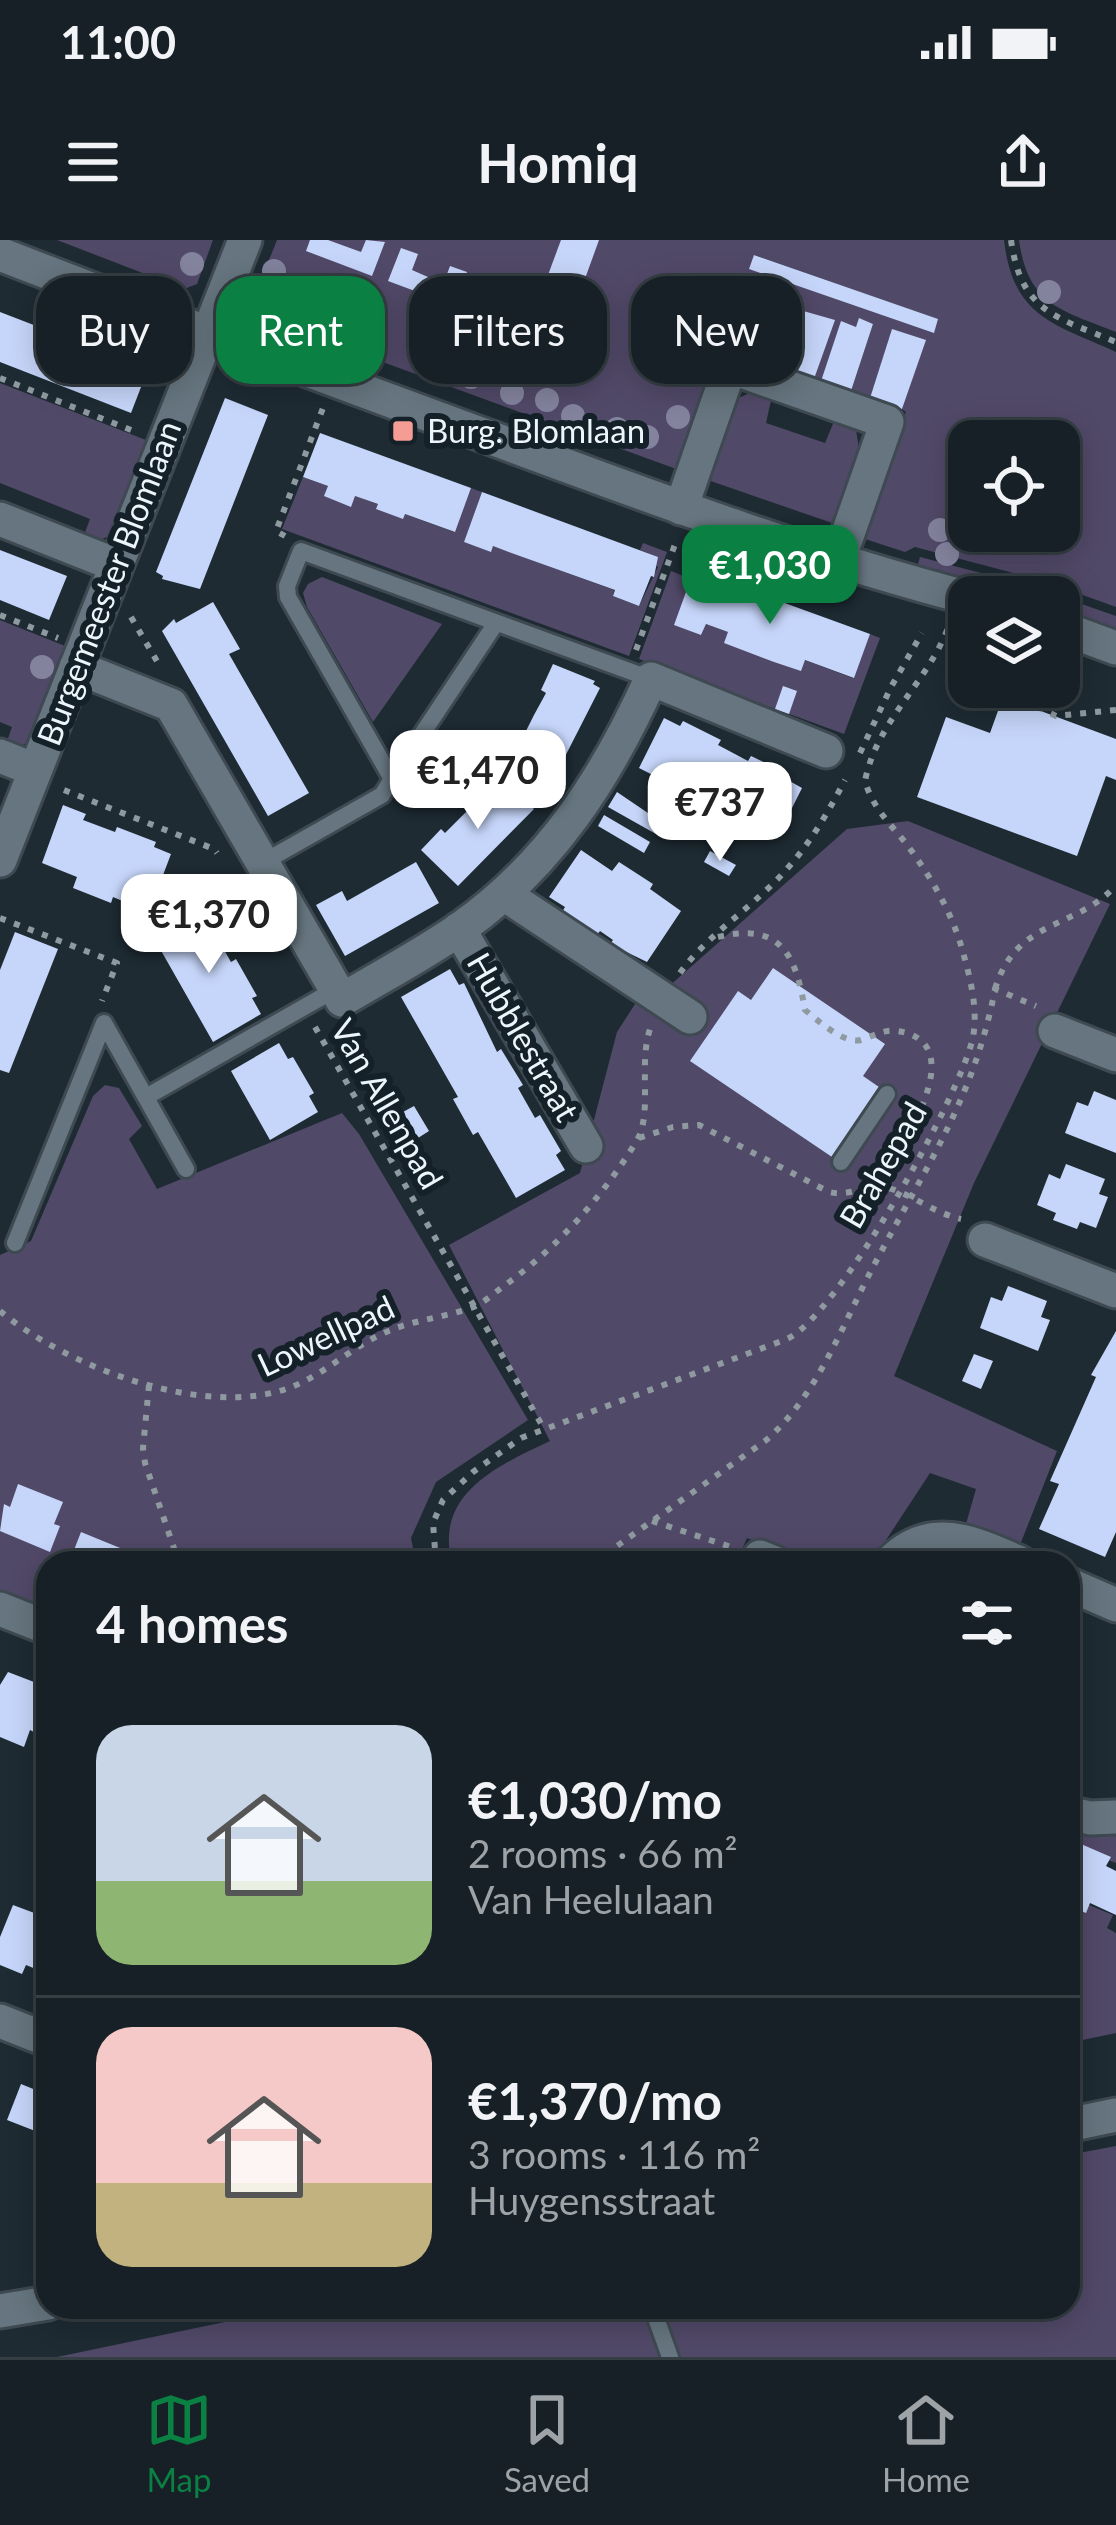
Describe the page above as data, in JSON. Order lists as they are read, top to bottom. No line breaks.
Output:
{"streets":{"street":["Burgemeester Blomlaan","Hubblestraat"],"path":["Van Allenpad","Brahepad","Lowellpad"]},"crossings":[["Van Allenpad","Brahepad"],["Van Allenpad","Lowellpad"]],"places":{"transit":["Burg. Blomlaan"]},"page":{"status":"11:00","header":"Homiq","chip":["Buy","Rent","Filters","New"],"price":["€1,030","€1,470","€737","€1,370"],"heading":"4 homes","list":[{"name":"€1,030/mo","note":"2 rooms · 66 m² · Van Heelulaan"},{"name":"€1,370/mo","note":"3 rooms · 116 m² · Huygensstraat"}],"tabs":["Map","Saved","Home"]}}
